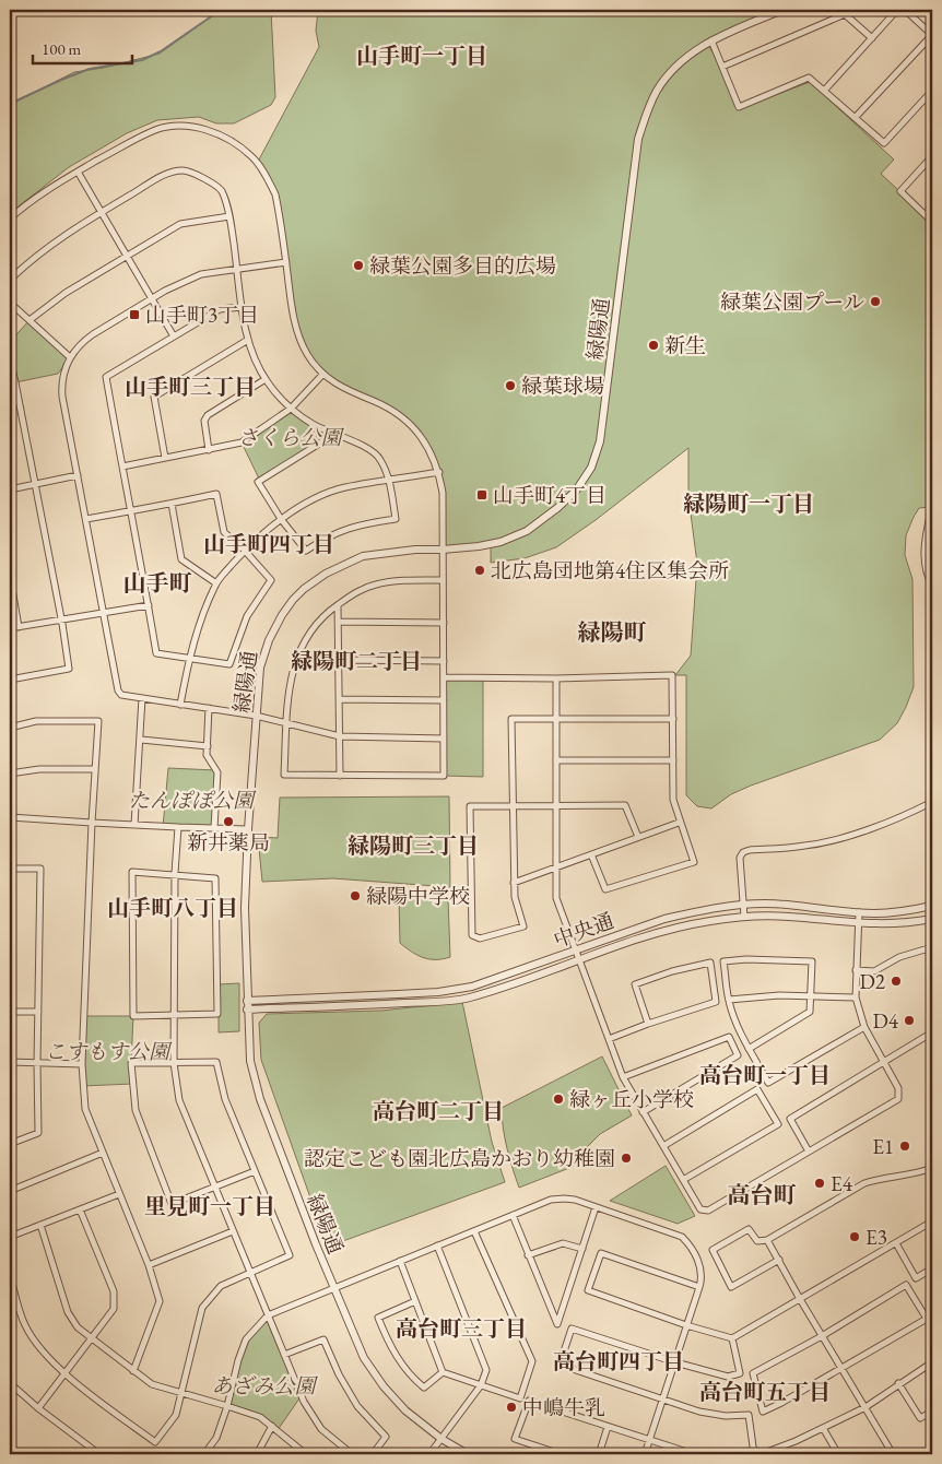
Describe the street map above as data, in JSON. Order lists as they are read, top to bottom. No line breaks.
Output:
{"streets":{"street":["緑陽通","中央通"]},"crossings":[["緑陽通","中央通"]],"districts":["山手町一丁目","山手町三丁目","緑陽町一丁目","山手町四丁目","山手町","緑陽町","緑陽町二丁目","緑陽町三丁目","山手町八丁目","高台町一丁目","高台町二丁目","高台町","里見町一丁目","高台町三丁目","高台町四丁目","高台町五丁目"],"parks":["さくら公園","たんぽぽ公園","こすもす公園","あざみ公園"],"places":{"other":["緑葉公園多目的広場","緑葉公園プール","新生","緑葉球場","北広島団地第4住区集会所","新井薬局","緑陽中学校","D2","D4","緑ヶ丘小学校","E1","認定こども園北広島かおり幼稚園","E4","E3","中嶋牛乳"],"transit":["山手町3丁目","山手町4丁目"]},"scale_bar":"100 m"}
